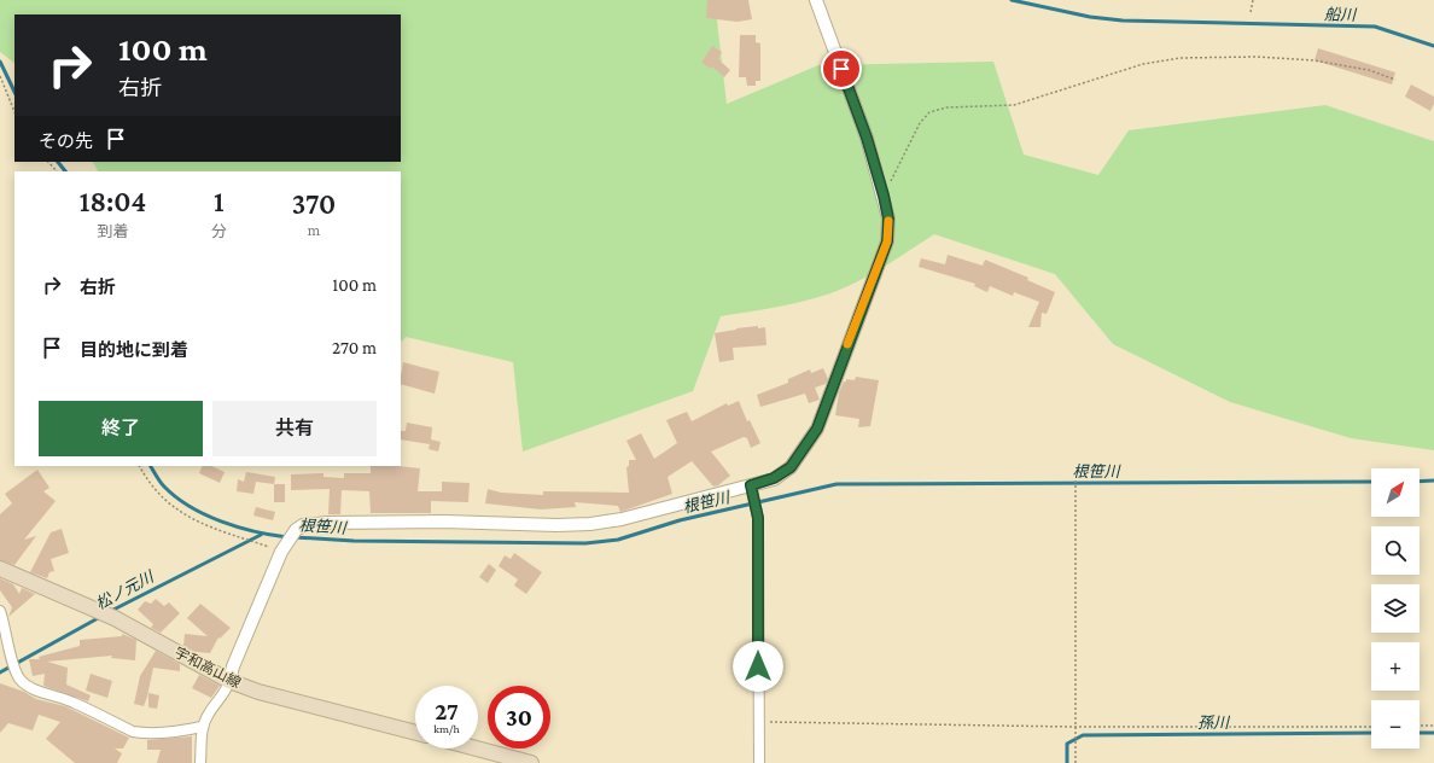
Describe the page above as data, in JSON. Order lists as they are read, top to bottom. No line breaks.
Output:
{"streets":{"main road":["宇和高山線"]},"water":["船川","根笹川","松ノ元川","孫川"],"north":"top right","page":{"turn":["100 m","右折"],"then":"その先","eta":["18:04","到着","1","分","370","m"],"list":[{"name":"右折","value":"100 m"},{"name":"目的地に到着","value":"270 m"}],"buttons":["終了","共有"],"map_buttons":["+","−"],"speed":"27 km/h","limit":"30"}}
